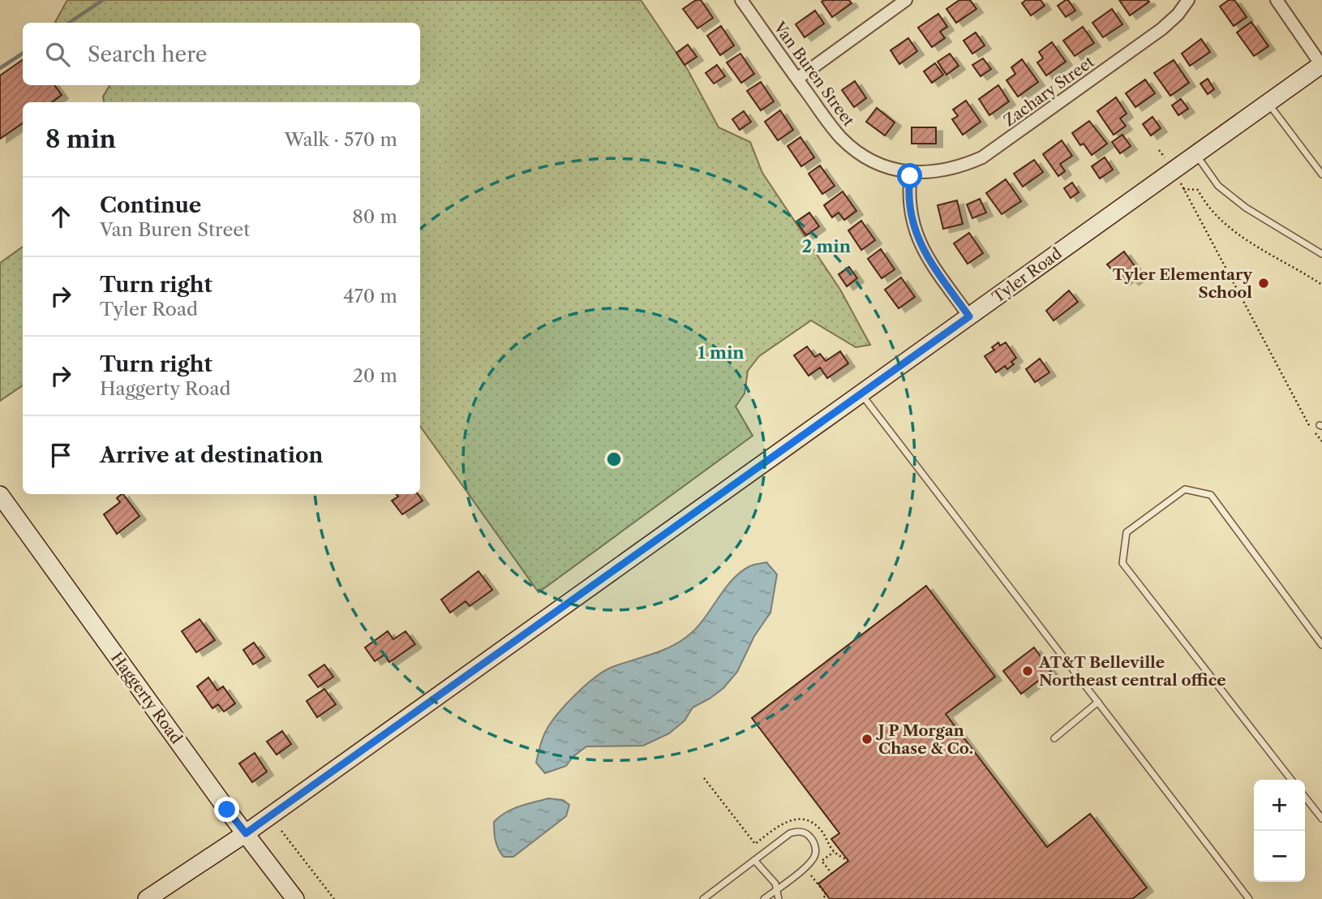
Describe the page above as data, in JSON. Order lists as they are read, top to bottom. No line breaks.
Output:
{"streets":{"street":["Van Buren Street","Zachary Street","Tyler Road","Haggerty Road"]},"crossings":[["Van Buren Street","Zachary Street"],["Tyler Road","Haggerty Road"]],"places":["Tyler Elementary School","AT&T Belleville Northeast central office","J P Morgan Chase & Co."],"page":{"search":"Search here","heading":["8 min","Walk · 570 m"],"list":[["Continue","Van Buren Street","80 m"],["Turn right","Tyler Road","470 m"],["Turn right","Haggerty Road","20 m"],"Arrive at destination"],"map_buttons":["+","−"]},"rings":["2 min","1 min"]}
